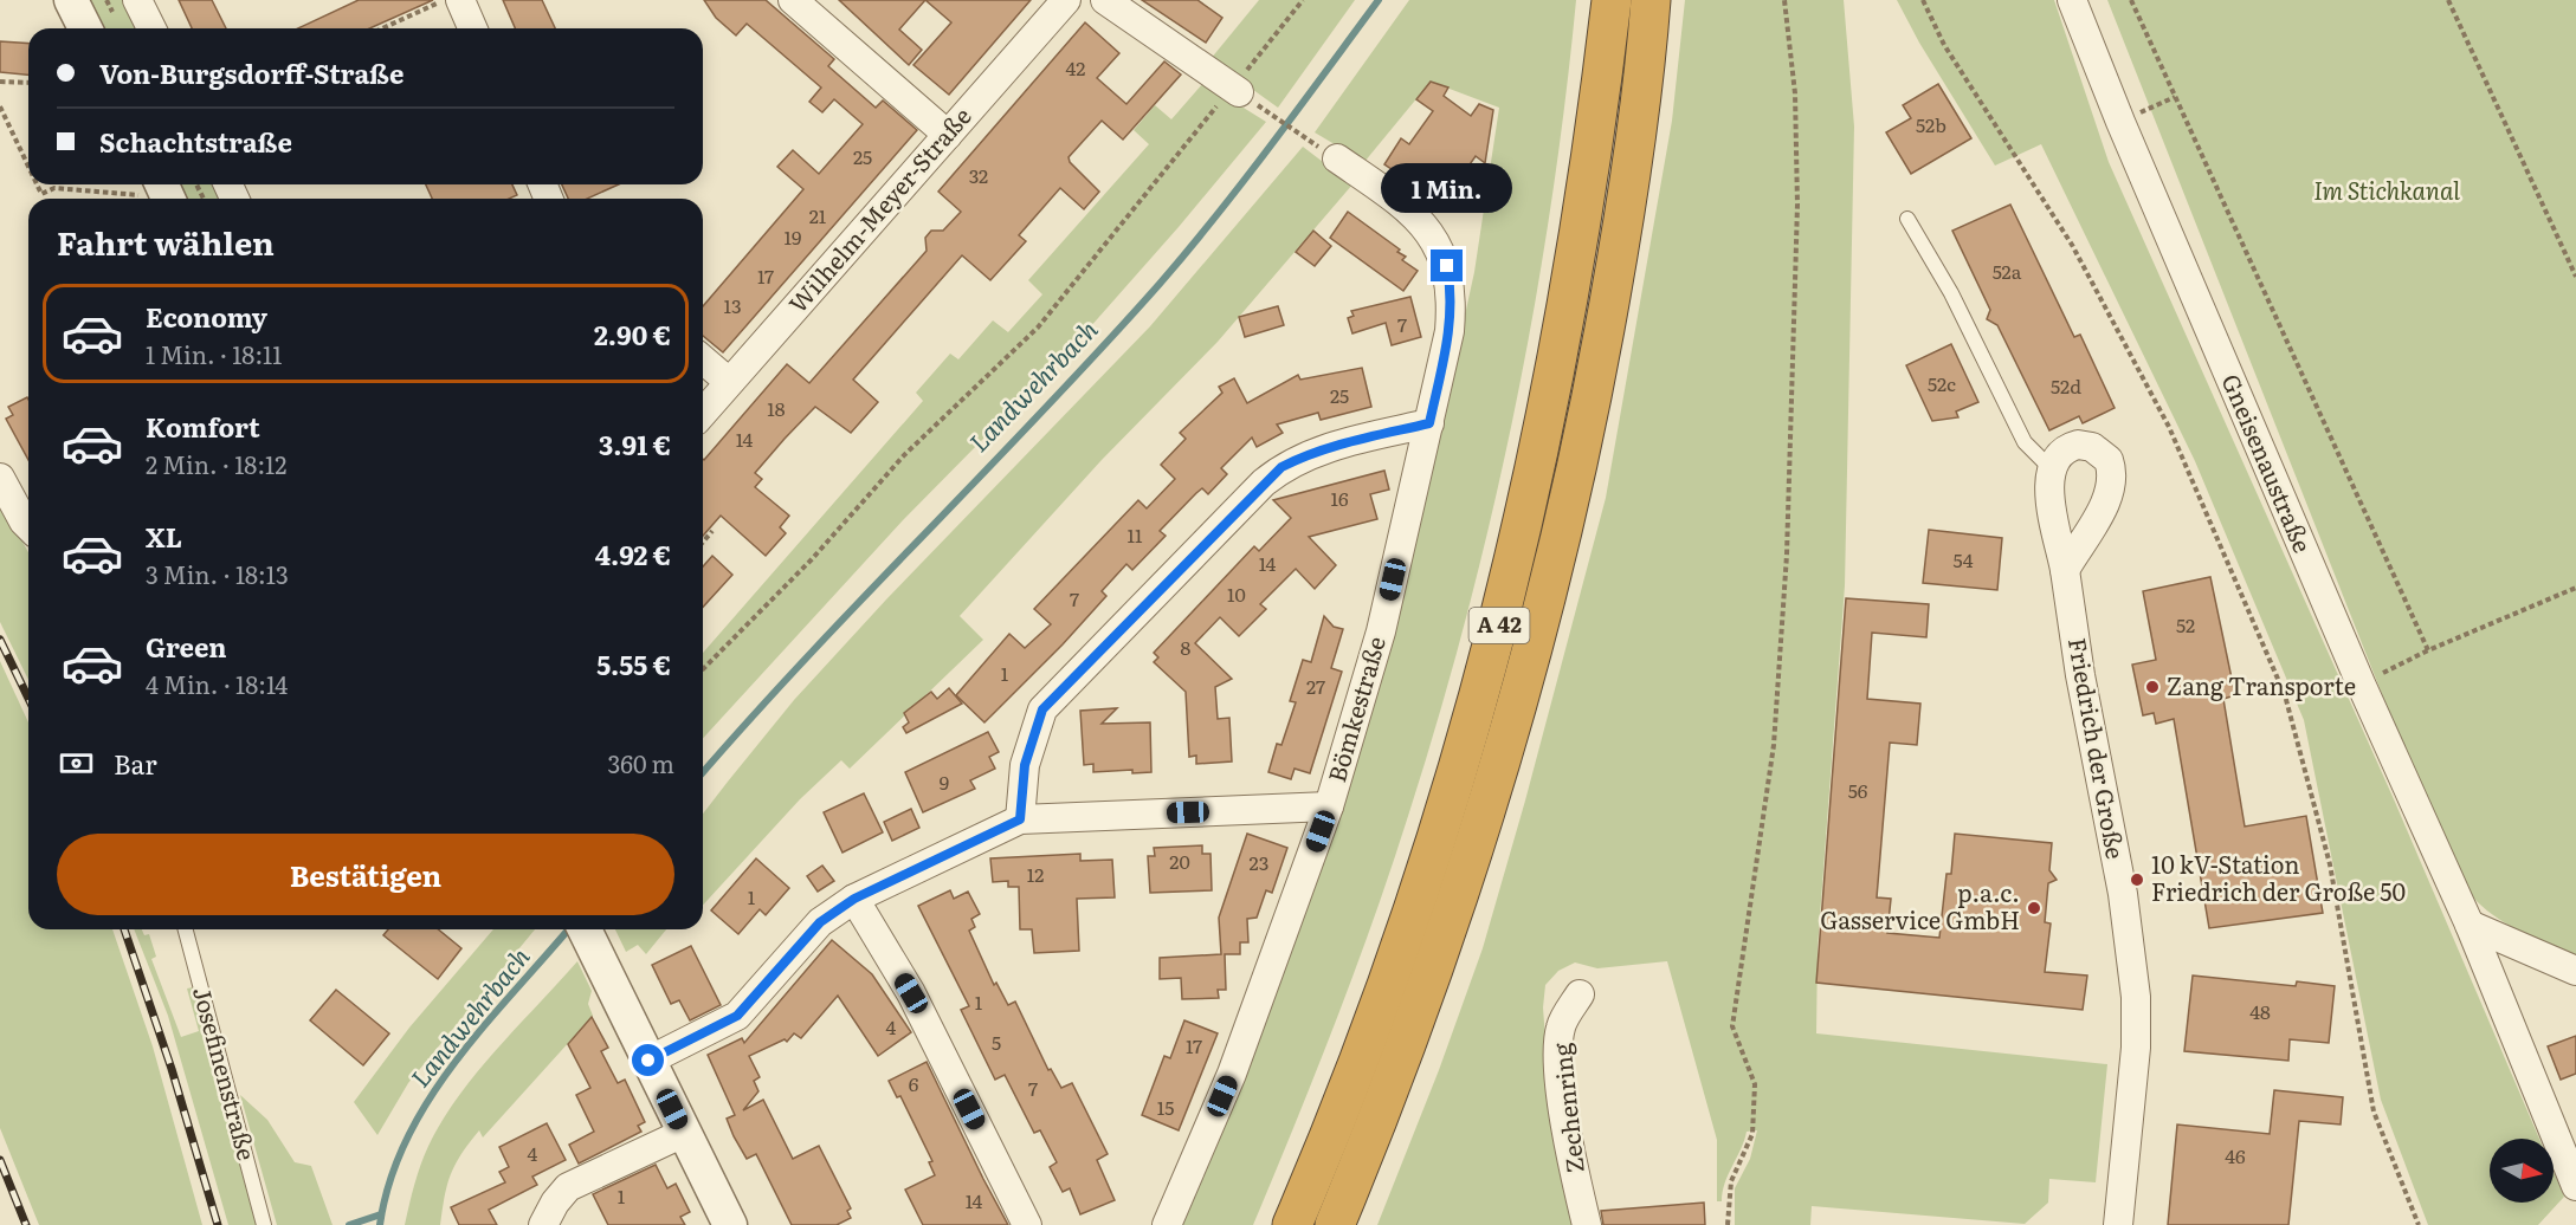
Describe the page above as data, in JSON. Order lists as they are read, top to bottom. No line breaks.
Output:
{"streets":{"highway":["A 42"],"street":["Wilhelm-Meyer-Straße","Gneisenaustraße","Bömkestraße","Friedrich der Große","Zechenring"],"lane":["Josefinenstraße"]},"water":["Landwehrbach"],"parks":["Im Stichkanal"],"places":["Zang Transporte","10 kV-Station Friedrich der Große 50","p.a.c. Gasservice GmbH"],"house_numbers":["42","52b","25","32","21","19","52a","17","13","7","52c","52d","25","18","14","16","11","54","14","10","7","52","8","1","27","9","56","20","23","12","1","1","48","4","5","17","6","7","15","4","46","1","14"],"north":"right","page":{"banner":["Von-Burgsdorff-Straße","Schachtstraße"],"bubble":"1 Min.","heading":"Fahrt wählen","list":[{"name":"Economy","note":"1 Min. · 18:11","value":"2.90 €"},{"name":"Komfort","note":"2 Min. · 18:12","value":"3.91 €"},{"name":"XL","note":"3 Min. · 18:13","value":"4.92 €"},{"name":"Green","note":"4 Min. · 18:14","value":"5.55 €"}],"pay":["Bar","360 m"],"buttons":"Bestätigen"}}
